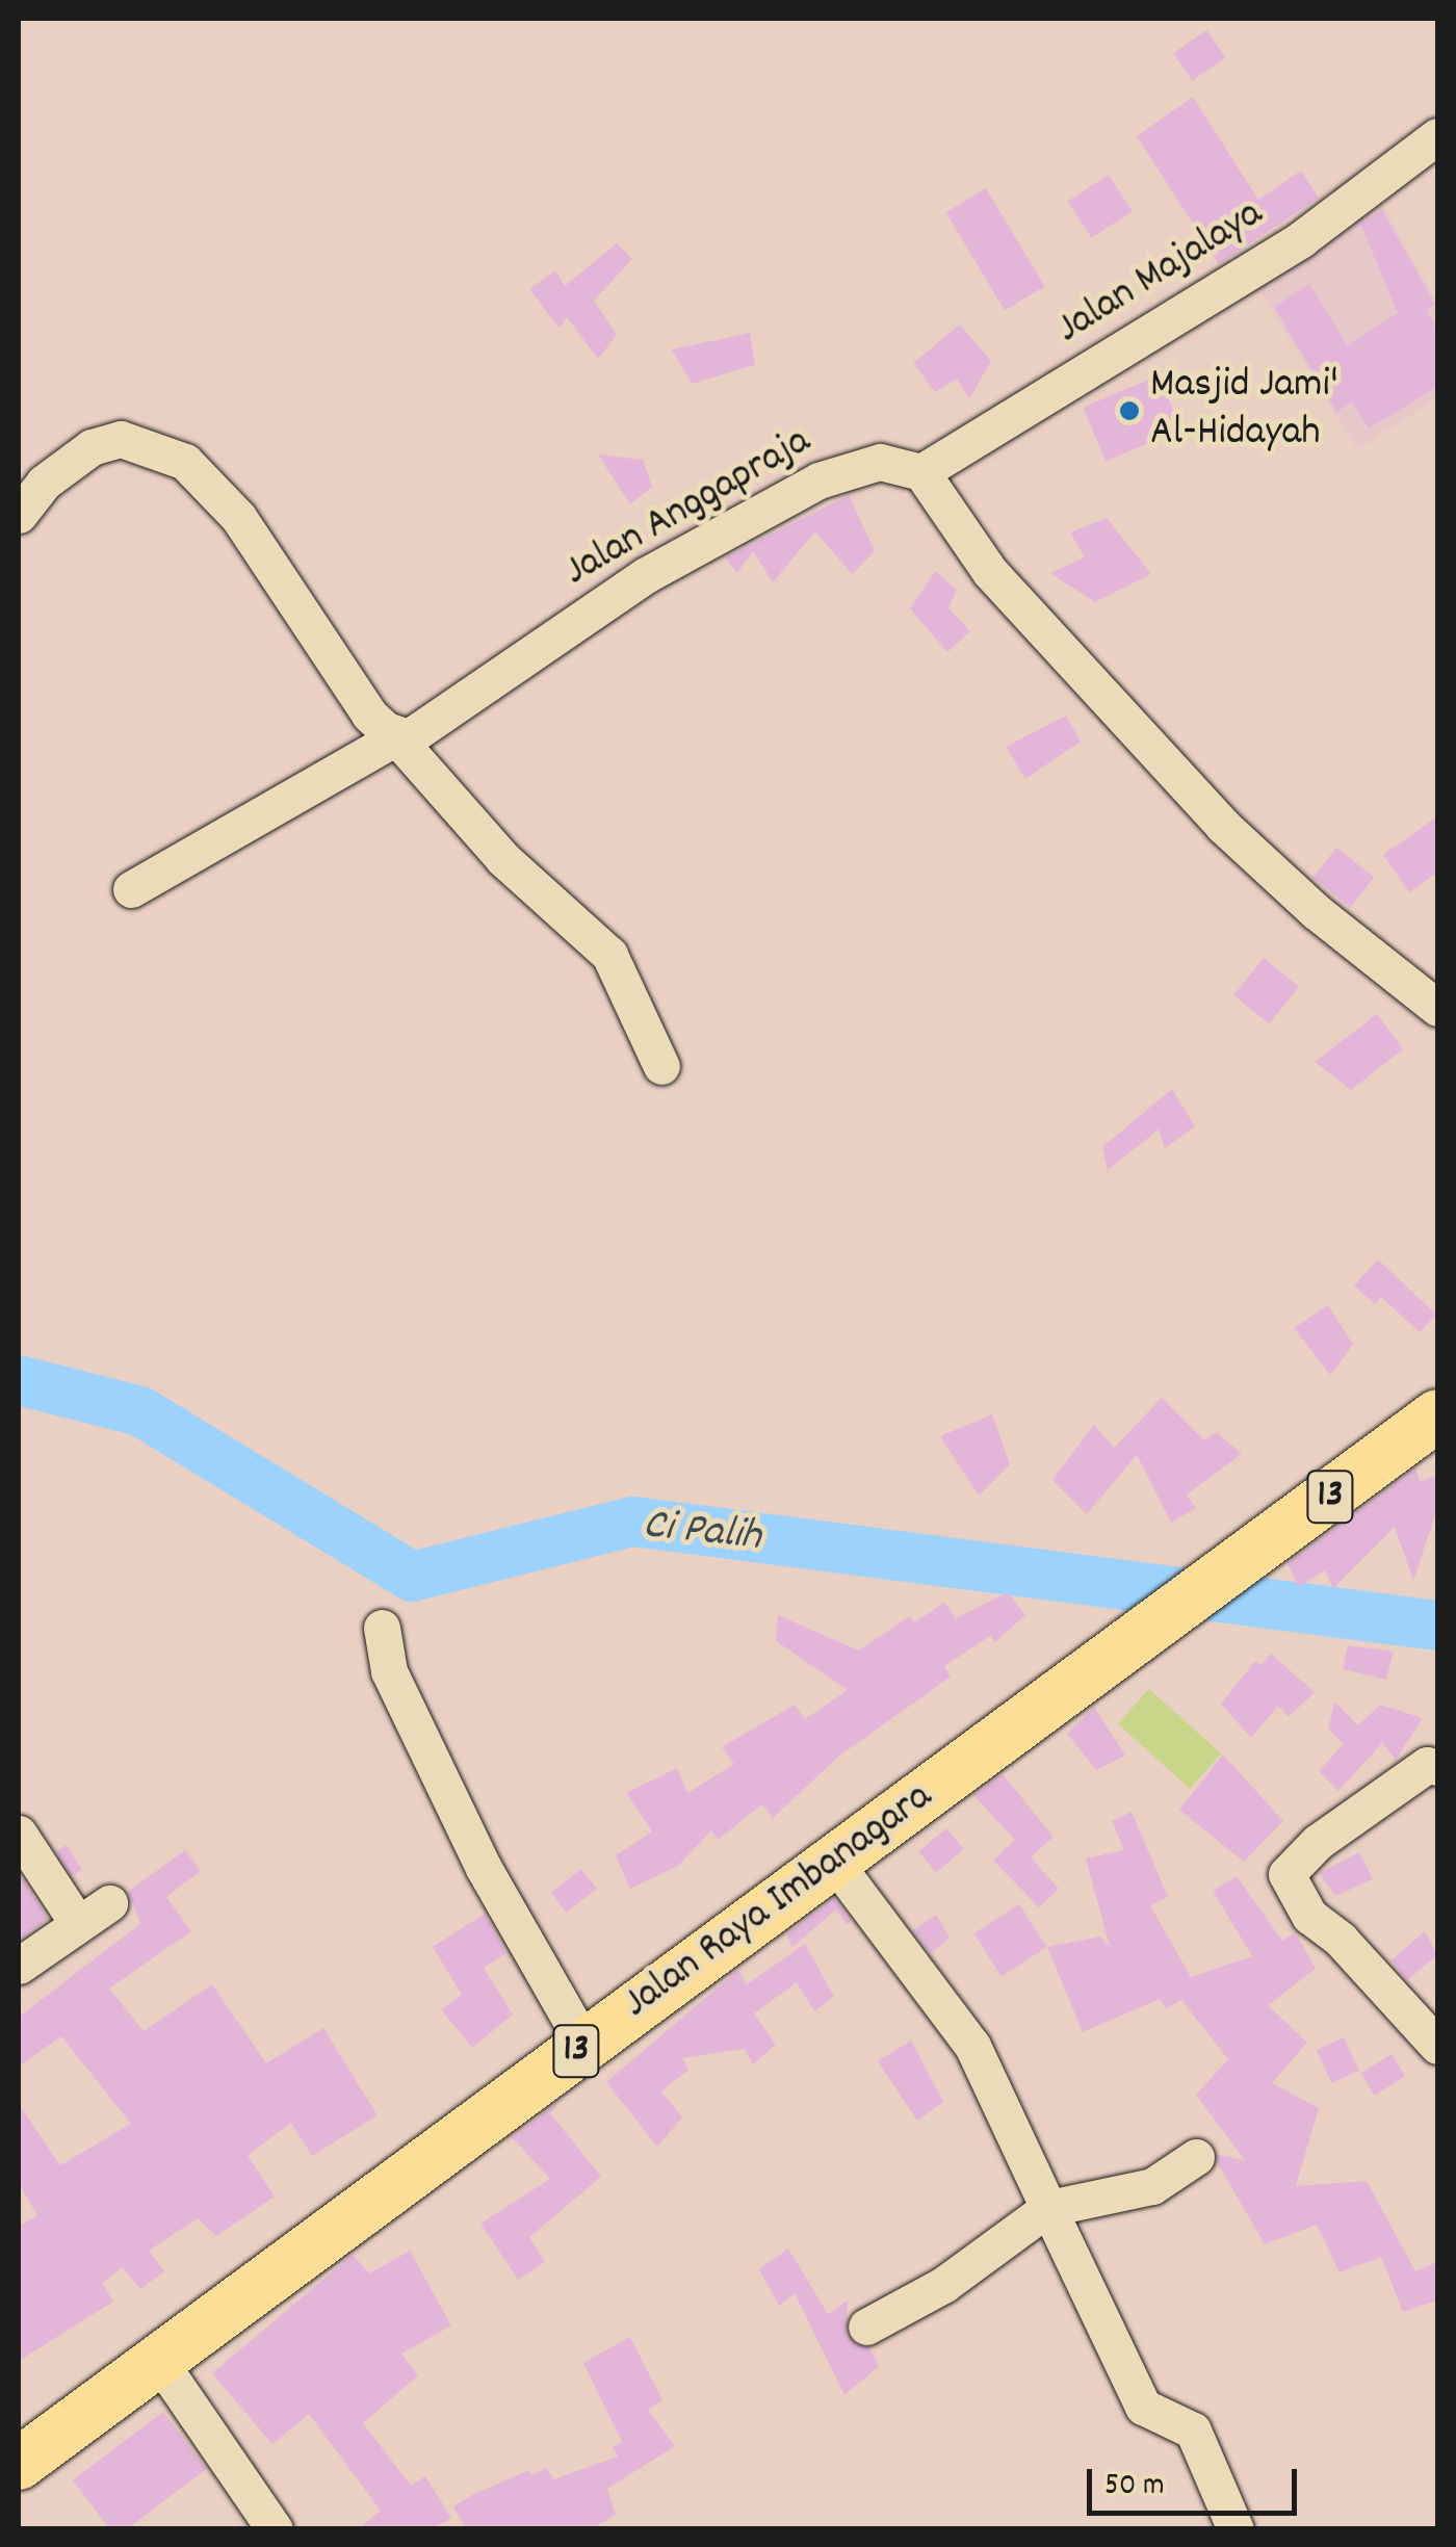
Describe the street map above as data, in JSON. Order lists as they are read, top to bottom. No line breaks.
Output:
{"streets":{"highway":["13","Jalan Raya Imbanagara"],"street":["Jalan Majalaya","Jalan Anggapraja"]},"crossings":[["Jalan Majalaya","Jalan Anggapraja"]],"water":["Ci Palih"],"places":["Masjid Jami' Al-Hidayah"],"scale_bar":"50 m"}
